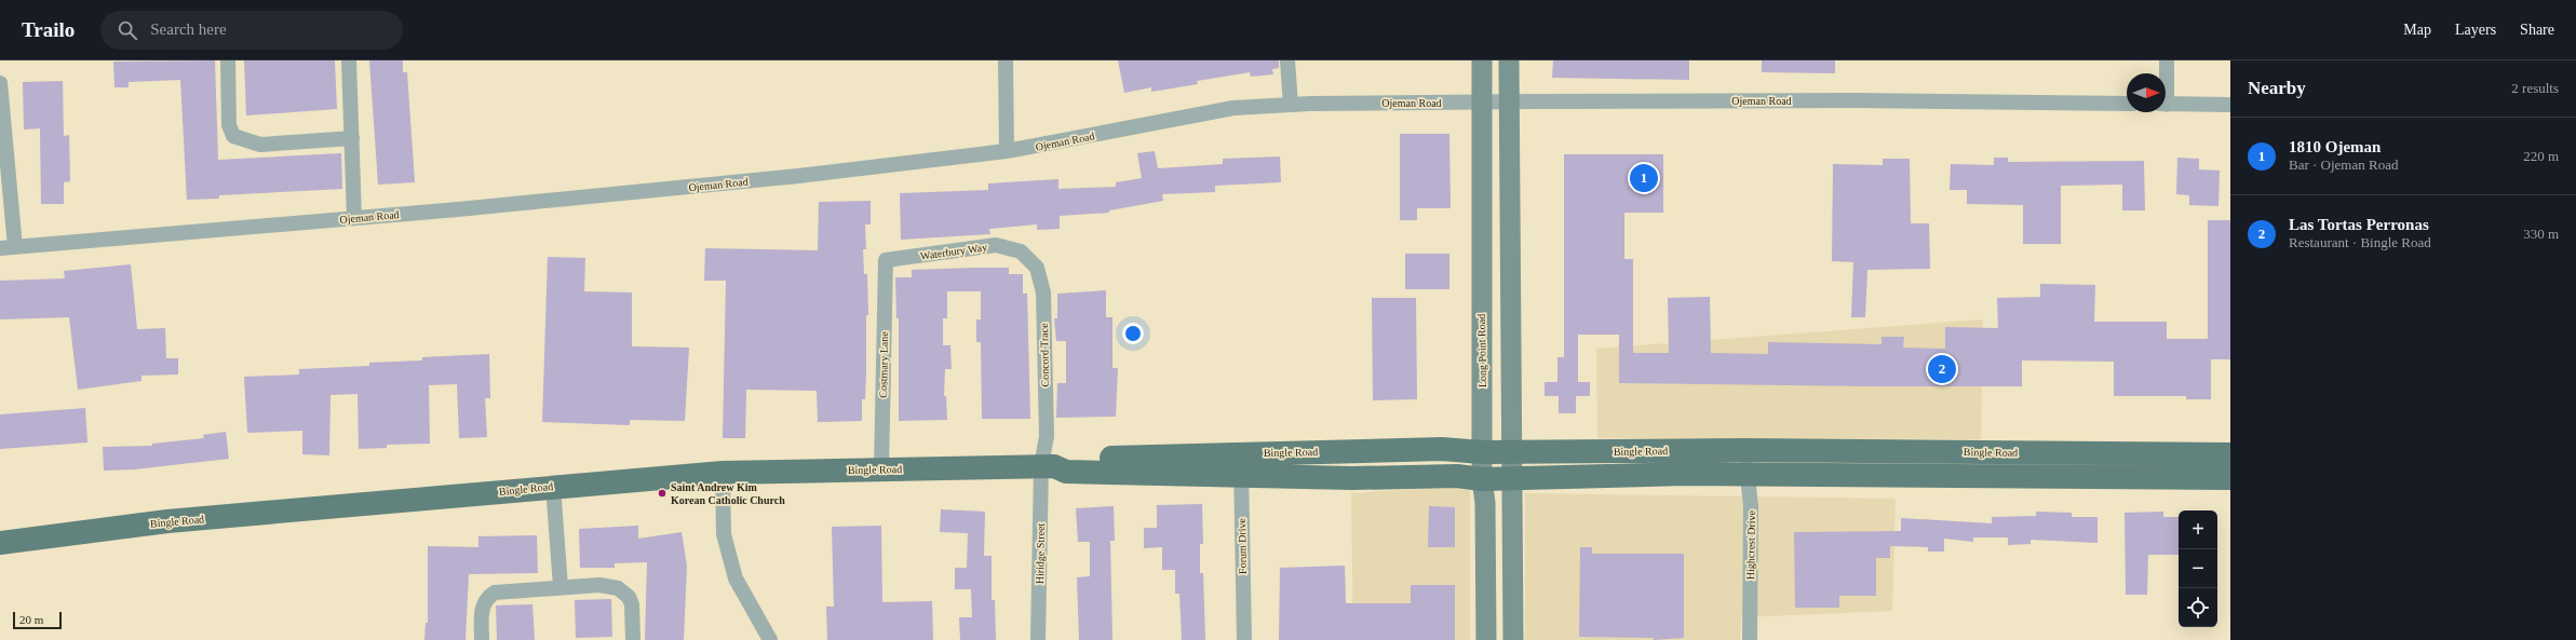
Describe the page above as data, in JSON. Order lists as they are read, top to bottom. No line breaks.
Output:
{"streets":{"main road":["Long Point Road","Bingle Road"],"street":["Ojeman Road","Waterbury Way","Concord Trace","Costmary Lane","Highcrest Drive","Forum Drive","Hiridge Street"]},"crossings":[["Ojeman Road","Long Point Road"],["Waterbury Way","Concord Trace"],["Waterbury Way","Costmary Lane"],["Long Point Road","Bingle Road"],["Concord Trace","Bingle Road"],["Concord Trace","Hiridge Street"],["Costmary Lane","Bingle Road"],["Bingle Road","Highcrest Drive"],["Bingle Road","Forum Drive"],["Bingle Road","Hiridge Street"]],"places":["Saint Andrew Kim Korean Catholic Church"],"scale_bar":"20 m","north":"right","page":{"header":"Trailo","search":"Search here","nav":["Map","Layers","Share"],"heading":["Nearby","2 results"],"list":[{"mark":"1","name":"1810 Ojeman","note":"Bar · Ojeman Road","value":"220 m"},{"mark":"2","name":"Las Tortas Perronas","note":"Restaurant · Bingle Road","value":"330 m"}],"pins":["1","2"],"map_buttons":["+","−"],"scale":"20 m"}}
